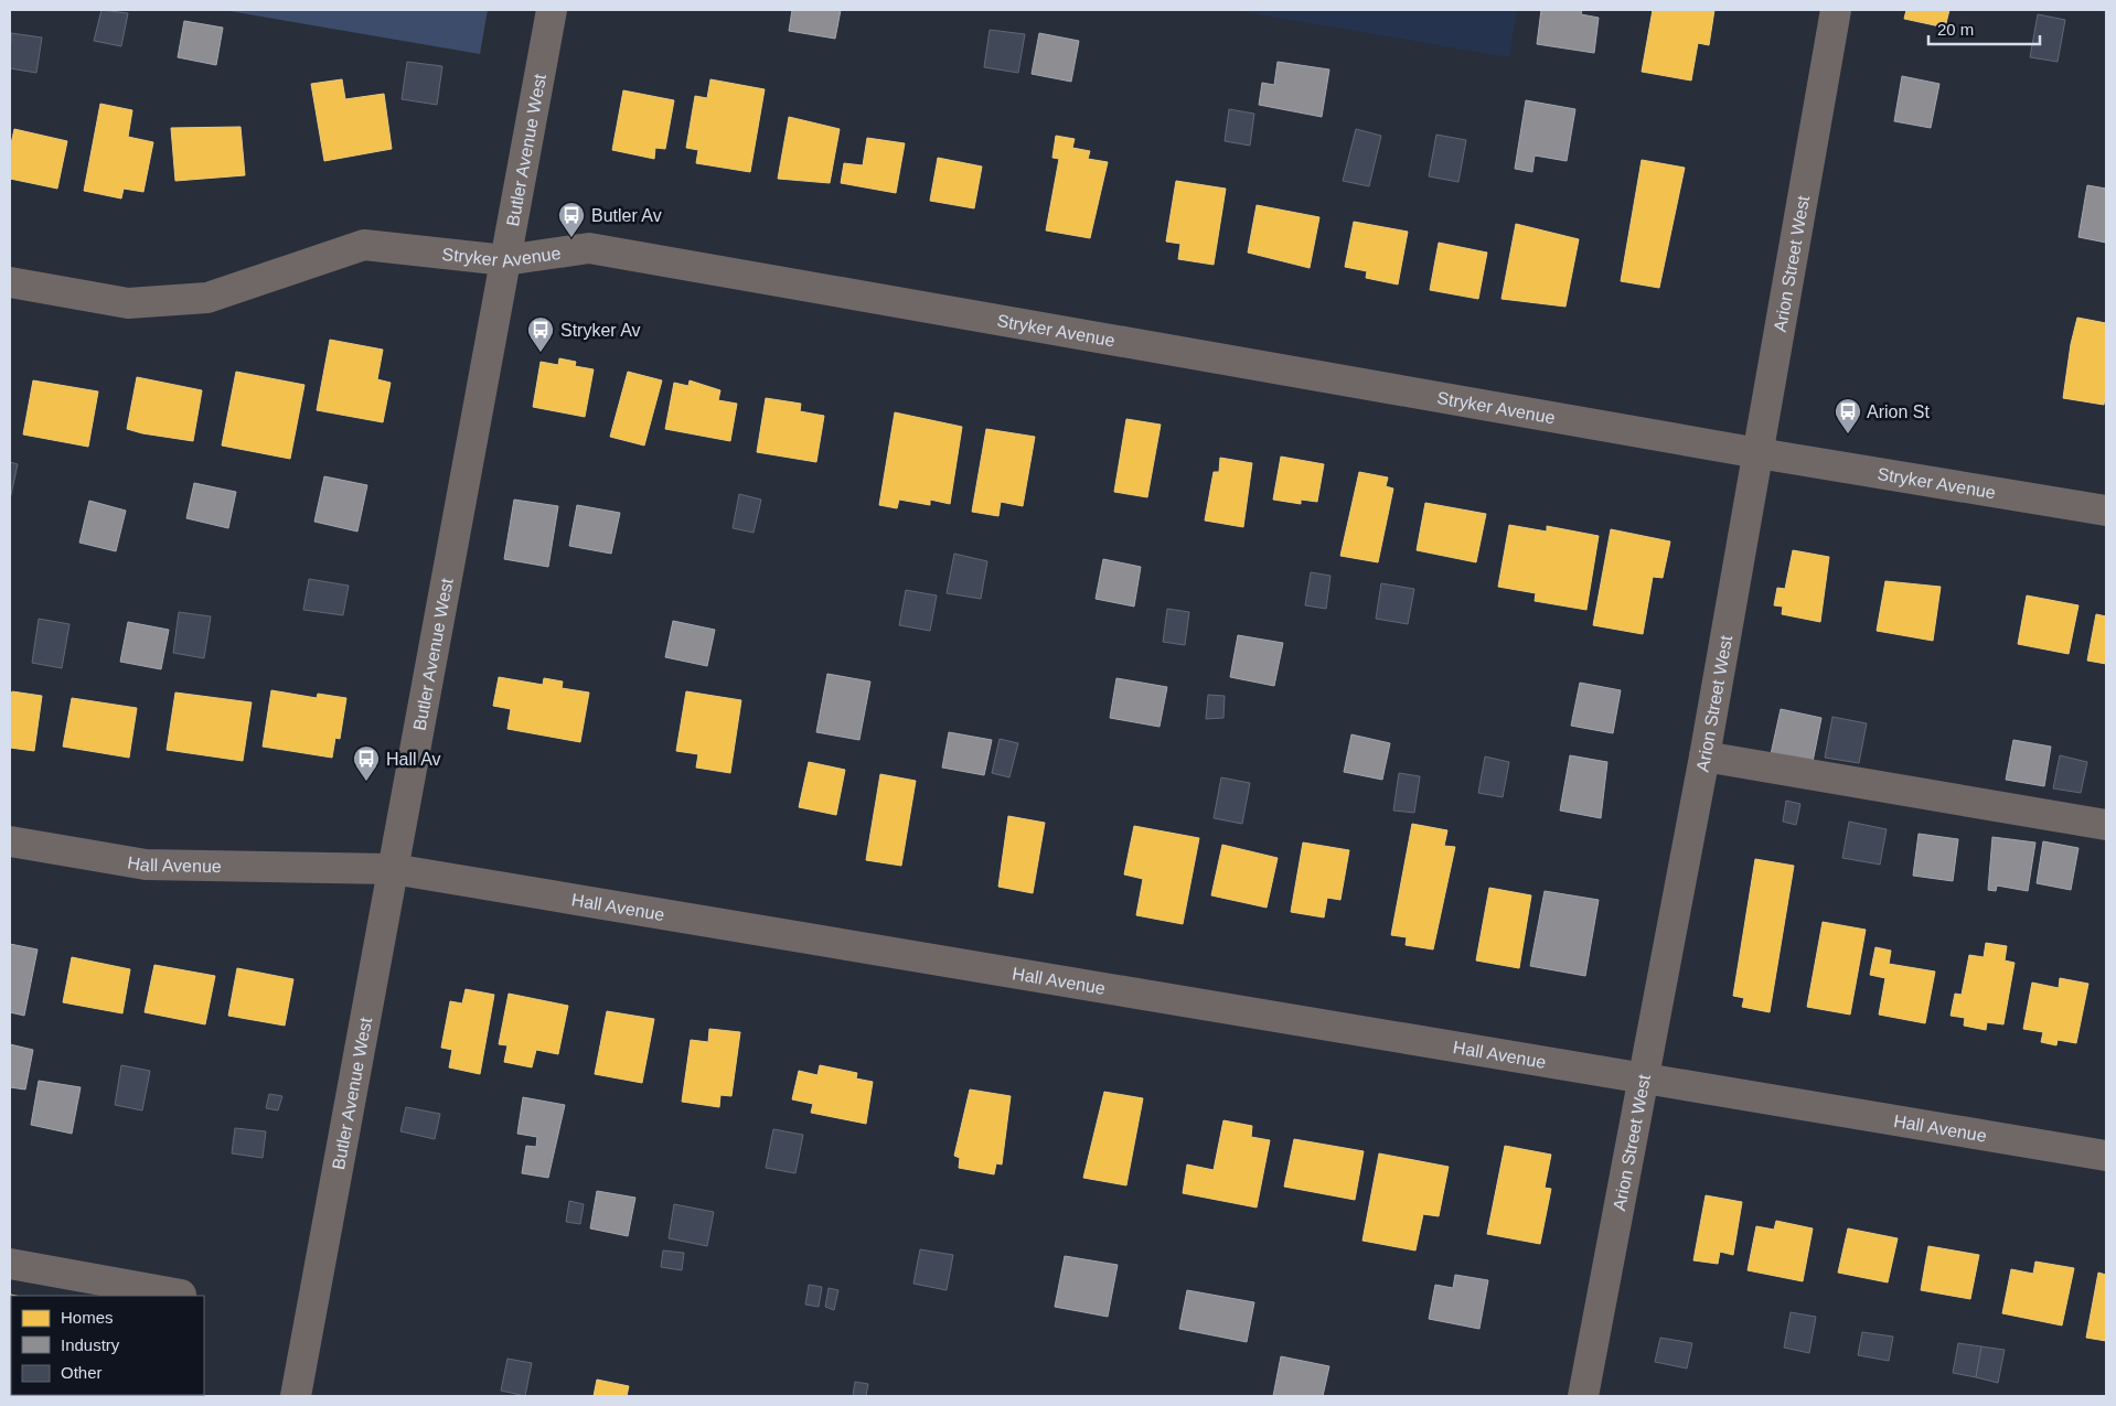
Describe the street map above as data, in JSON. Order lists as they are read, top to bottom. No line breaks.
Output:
{"streets":{"street":["Butler Avenue West","Stryker Avenue","Arion Street West","Hall Avenue"]},"crossings":[["Butler Avenue West","Stryker Avenue"],["Butler Avenue West","Hall Avenue"],["Stryker Avenue","Arion Street West"],["Arion Street West","Hall Avenue"]],"places":{"bus stop":["Butler Av","Stryker Av","Arion St","Hall Av"]},"legend":["Homes","Industry","Other"],"scale_bar":"20 m"}
